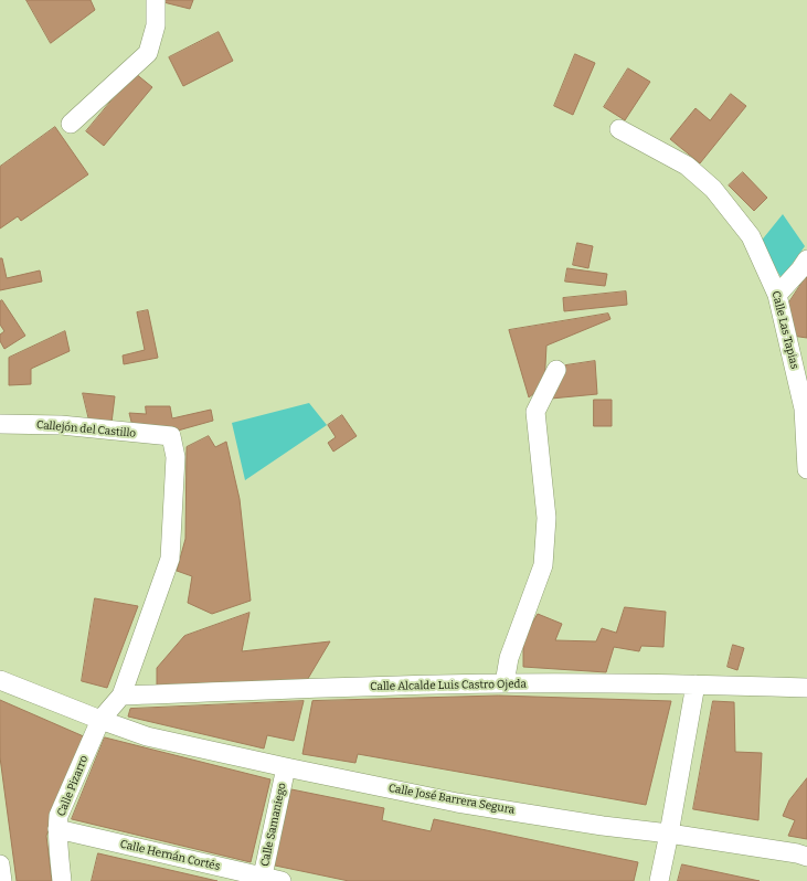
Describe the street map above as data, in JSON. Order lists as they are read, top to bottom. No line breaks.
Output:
{"streets":{"street":["Calle Las Tapias","Callejón del Castillo","Calle Alcalde Luis Castro Ojeda","Calle Pizarro","Calle José Barrera Segura","Calle Samaniego","Calle Hernán Cortés"]},"crossings":[["Callejón del Castillo","Calle Alcalde Luis Castro Ojeda"],["Calle Pizarro","Calle José Barrera Segura"],["Calle Pizarro","Calle Hernán Cortés"],["Calle José Barrera Segura","Calle Samaniego"],["Calle Samaniego","Calle Hernán Cortés"]]}
